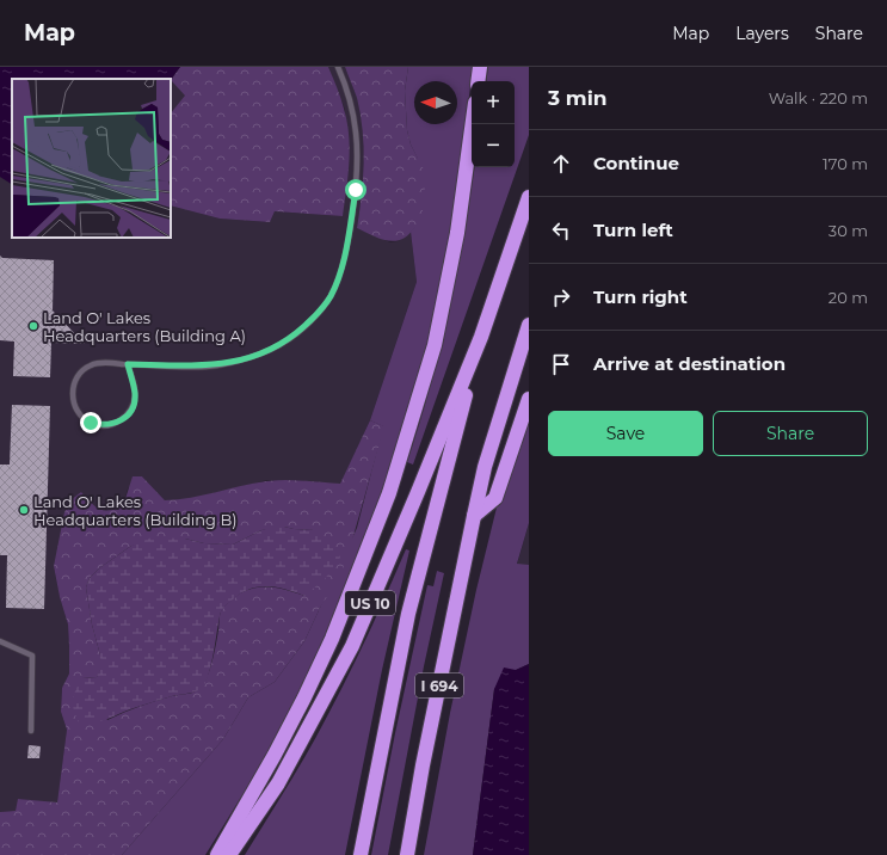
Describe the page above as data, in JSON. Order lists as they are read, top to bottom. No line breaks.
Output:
{"streets":{"highway":["US 10","I 694"]},"crossings":[["US 10","I 694"]],"places":["Land O' Lakes Headquarters (Building A)","Land O' Lakes Headquarters (Building B)"],"north":"left","page":{"header":"Map","nav":["Map","Layers","Share"],"heading":["3 min","Walk · 220 m"],"map_buttons":["+","−"],"list":[["Continue","170 m"],["Turn left","30 m"],["Turn right","20 m"],"Arrive at destination"],"buttons":["Save","Share"]}}
